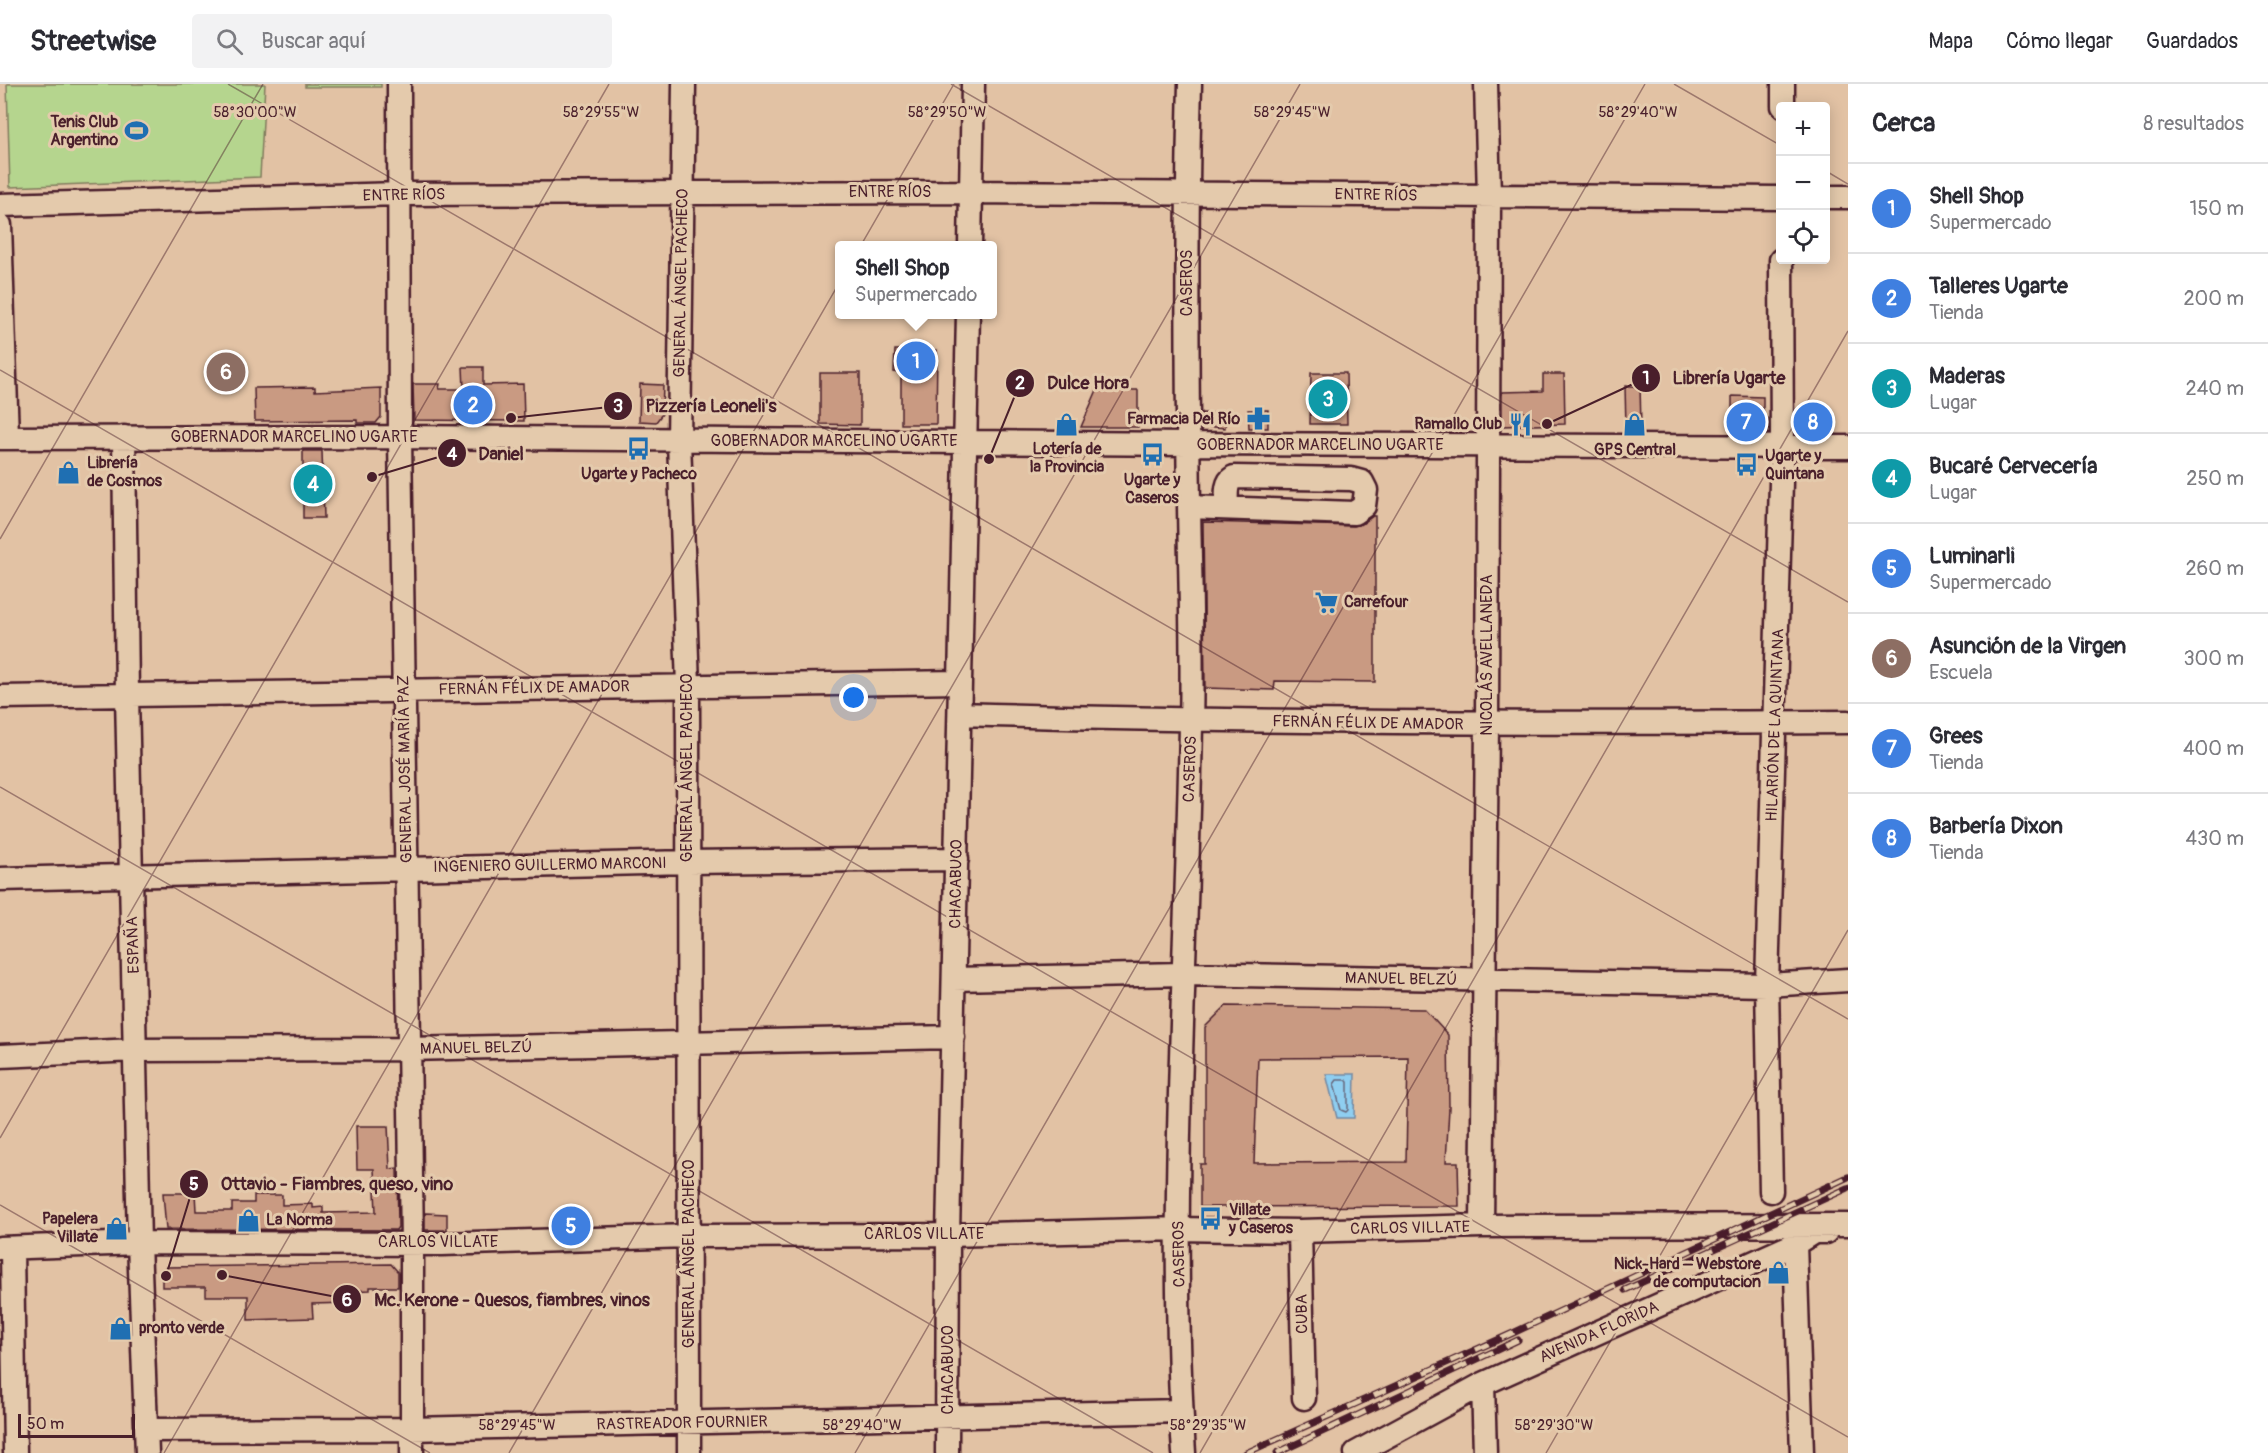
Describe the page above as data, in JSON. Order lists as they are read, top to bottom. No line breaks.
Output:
{"streets":{"street":["ENTRE RÍOS","GENERAL ÁNGEL PACHECO","CASEROS","GOBERNADOR MARCELINO UGARTE","NICOLÁS AVELLANEDA","FERNÁN FÉLIX DE AMADOR","HILARIÓN DE LA QUINTANA","GENERAL JOSÉ MARÍA PAZ","INGENIERO GUILLERMO MARCONI","CHACABUCO","ESPAÑA","MANUEL BELZÚ","CARLOS VILLATE","CUBA","AVENIDA FLORIDA","RASTREADOR FOURNIER"]},"crossings":[["ENTRE RÍOS","GENERAL ÁNGEL PACHECO"],["ENTRE RÍOS","CASEROS"],["ENTRE RÍOS","NICOLÁS AVELLANEDA"],["ENTRE RÍOS","GENERAL JOSÉ MARÍA PAZ"],["GENERAL ÁNGEL PACHECO","GOBERNADOR MARCELINO UGARTE"],["GENERAL ÁNGEL PACHECO","FERNÁN FÉLIX DE AMADOR"],["GENERAL ÁNGEL PACHECO","INGENIERO GUILLERMO MARCONI"],["GENERAL ÁNGEL PACHECO","MANUEL BELZÚ"],["GENERAL ÁNGEL PACHECO","CARLOS VILLATE"],["GENERAL ÁNGEL PACHECO","RASTREADOR FOURNIER"],["CASEROS","GOBERNADOR MARCELINO UGARTE"],["CASEROS","FERNÁN FÉLIX DE AMADOR"],["CASEROS","MANUEL BELZÚ"],["CASEROS","CARLOS VILLATE"],["CASEROS","RASTREADOR FOURNIER"],["GOBERNADOR MARCELINO UGARTE","NICOLÁS AVELLANEDA"],["GOBERNADOR MARCELINO UGARTE","HILARIÓN DE LA QUINTANA"],["GOBERNADOR MARCELINO UGARTE","GENERAL JOSÉ MARÍA PAZ"],["GOBERNADOR MARCELINO UGARTE","CHACABUCO"],["GOBERNADOR MARCELINO UGARTE","ESPAÑA"],["NICOLÁS AVELLANEDA","FERNÁN FÉLIX DE AMADOR"],["NICOLÁS AVELLANEDA","MANUEL BELZÚ"],["NICOLÁS AVELLANEDA","CARLOS VILLATE"],["FERNÁN FÉLIX DE AMADOR","HILARIÓN DE LA QUINTANA"],["FERNÁN FÉLIX DE AMADOR","GENERAL JOSÉ MARÍA PAZ"],["FERNÁN FÉLIX DE AMADOR","CHACABUCO"],["FERNÁN FÉLIX DE AMADOR","ESPAÑA"],["HILARIÓN DE LA QUINTANA","MANUEL BELZÚ"],["GENERAL JOSÉ MARÍA PAZ","INGENIERO GUILLERMO MARCONI"],["GENERAL JOSÉ MARÍA PAZ","MANUEL BELZÚ"],["GENERAL JOSÉ MARÍA PAZ","CARLOS VILLATE"],["GENERAL JOSÉ MARÍA PAZ","RASTREADOR FOURNIER"],["INGENIERO GUILLERMO MARCONI","CHACABUCO"],["INGENIERO GUILLERMO MARCONI","ESPAÑA"],["CHACABUCO","MANUEL BELZÚ"],["CHACABUCO","CARLOS VILLATE"],["CHACABUCO","RASTREADOR FOURNIER"],["ESPAÑA","MANUEL BELZÚ"],["ESPAÑA","CARLOS VILLATE"],["ESPAÑA","RASTREADOR FOURNIER"],["CARLOS VILLATE","CUBA"]],"places":{"sports":["Tenis Club Argentino"],"other":["Pizzería Leoneli's","Librería Ugarte","Dulce Hora","Daniel","Mc. Kerone - Quesos, fiambres, vinos","Ottavio - Fiambres, queso, vino"],"pharmacy":["Farmacia Del Río"],"shop":["Lotería de la Provincia","GPS Central","Librería de Cosmos","La Norma","Papelera Villate","Nick-Hard – Webstore de computacion","pronto verde"],"restaurant":["Ramallo Club"],"bus stop":["Ugarte y Pacheco","Ugarte y Caseros","Ugarte y Quintana","Villate y Caseros"],"supermarket":["Carrefour"]},"scale_bar":"50 m","page":{"header":"Streetwise","search":"Buscar aquí","nav":["Mapa","Cómo llegar","Guardados"],"heading":["Cerca","8 resultados"],"map_buttons":["+","−"],"list":[{"mark":"1","name":"Shell Shop","note":"Supermercado","value":"150 m"},{"mark":"2","name":"Talleres Ugarte","note":"Tienda","value":"200 m"},{"mark":"3","name":"Maderas","note":"Lugar","value":"240 m"},{"mark":"4","name":"Bucaré Cervecería","note":"Lugar","value":"250 m"},{"mark":"5","name":"Luminarli","note":"Supermercado","value":"260 m"},{"mark":"6","name":"Asunción de la Virgen","note":"Escuela","value":"300 m"},{"mark":"7","name":"Grees","note":"Tienda","value":"400 m"},{"mark":"8","name":"Barbería Dixon","note":"Tienda","value":"430 m"}],"popup":["Shell Shop","Supermercado"],"pins":["1","6","3","2","7","8","4","5"],"scale":"50 m"},"coordinates":["58°29'55\"W","58°29'40\"W","58°30'00\"W","58°29'50\"W","58°29'45\"W","58°29'35\"W","58°29'30\"W"]}
